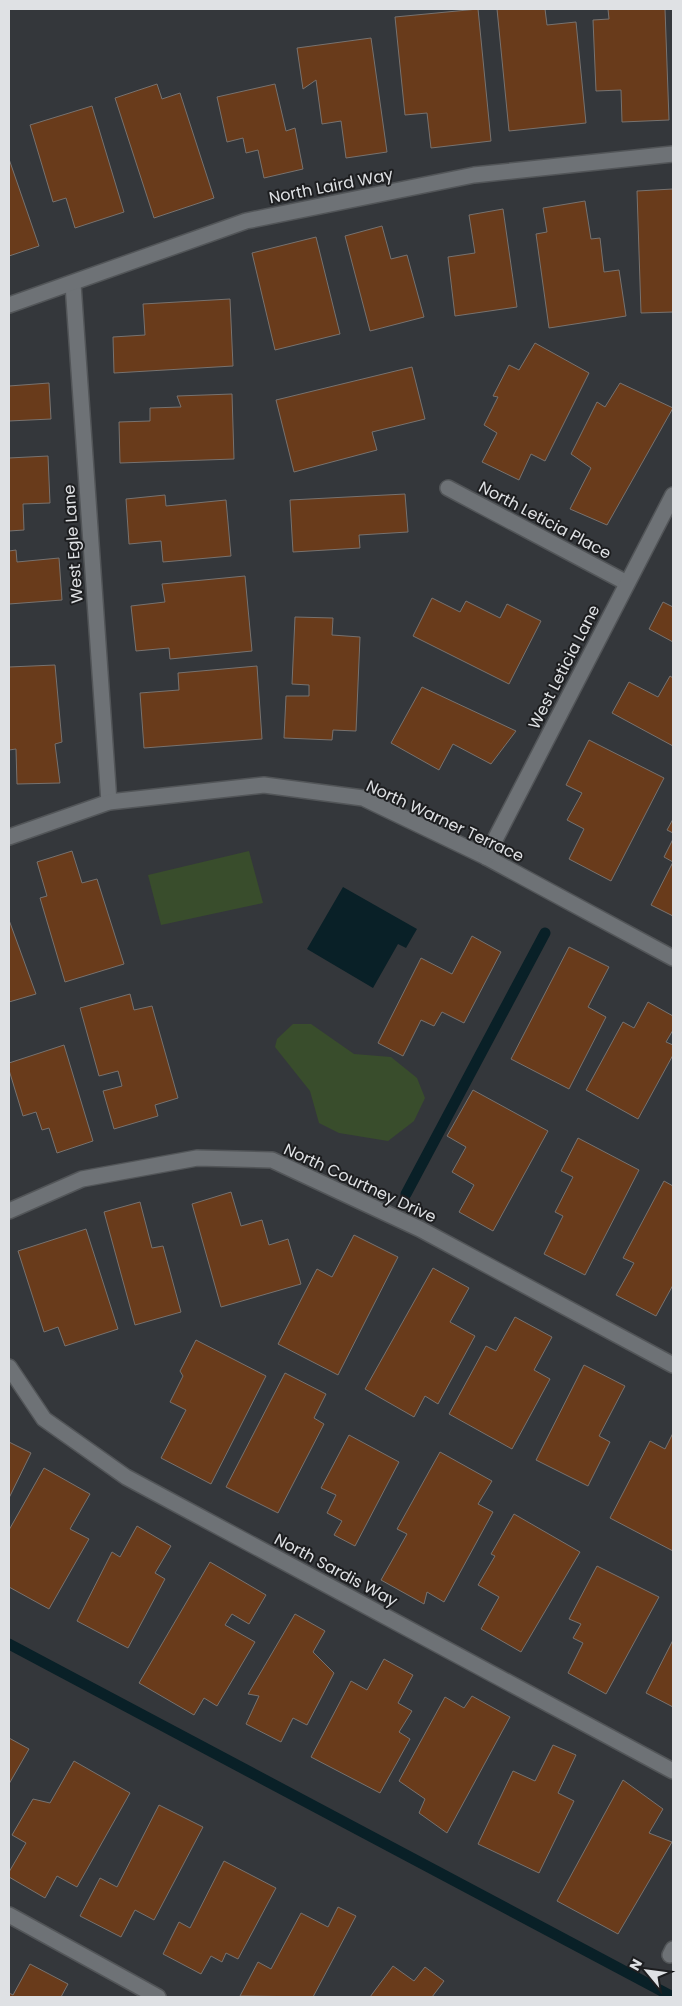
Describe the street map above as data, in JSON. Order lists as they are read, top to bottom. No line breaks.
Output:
{"streets":{"street":["North Laird Way","North Leticia Place","West Egle Lane","West Leticia Lane","North Warner Terrace","North Courtney Drive","North Sardis Way"]},"crossings":[["North Laird Way","West Egle Lane"],["North Leticia Place","West Leticia Lane"],["West Egle Lane","North Warner Terrace"],["West Leticia Lane","North Warner Terrace"]],"north":"top left"}
